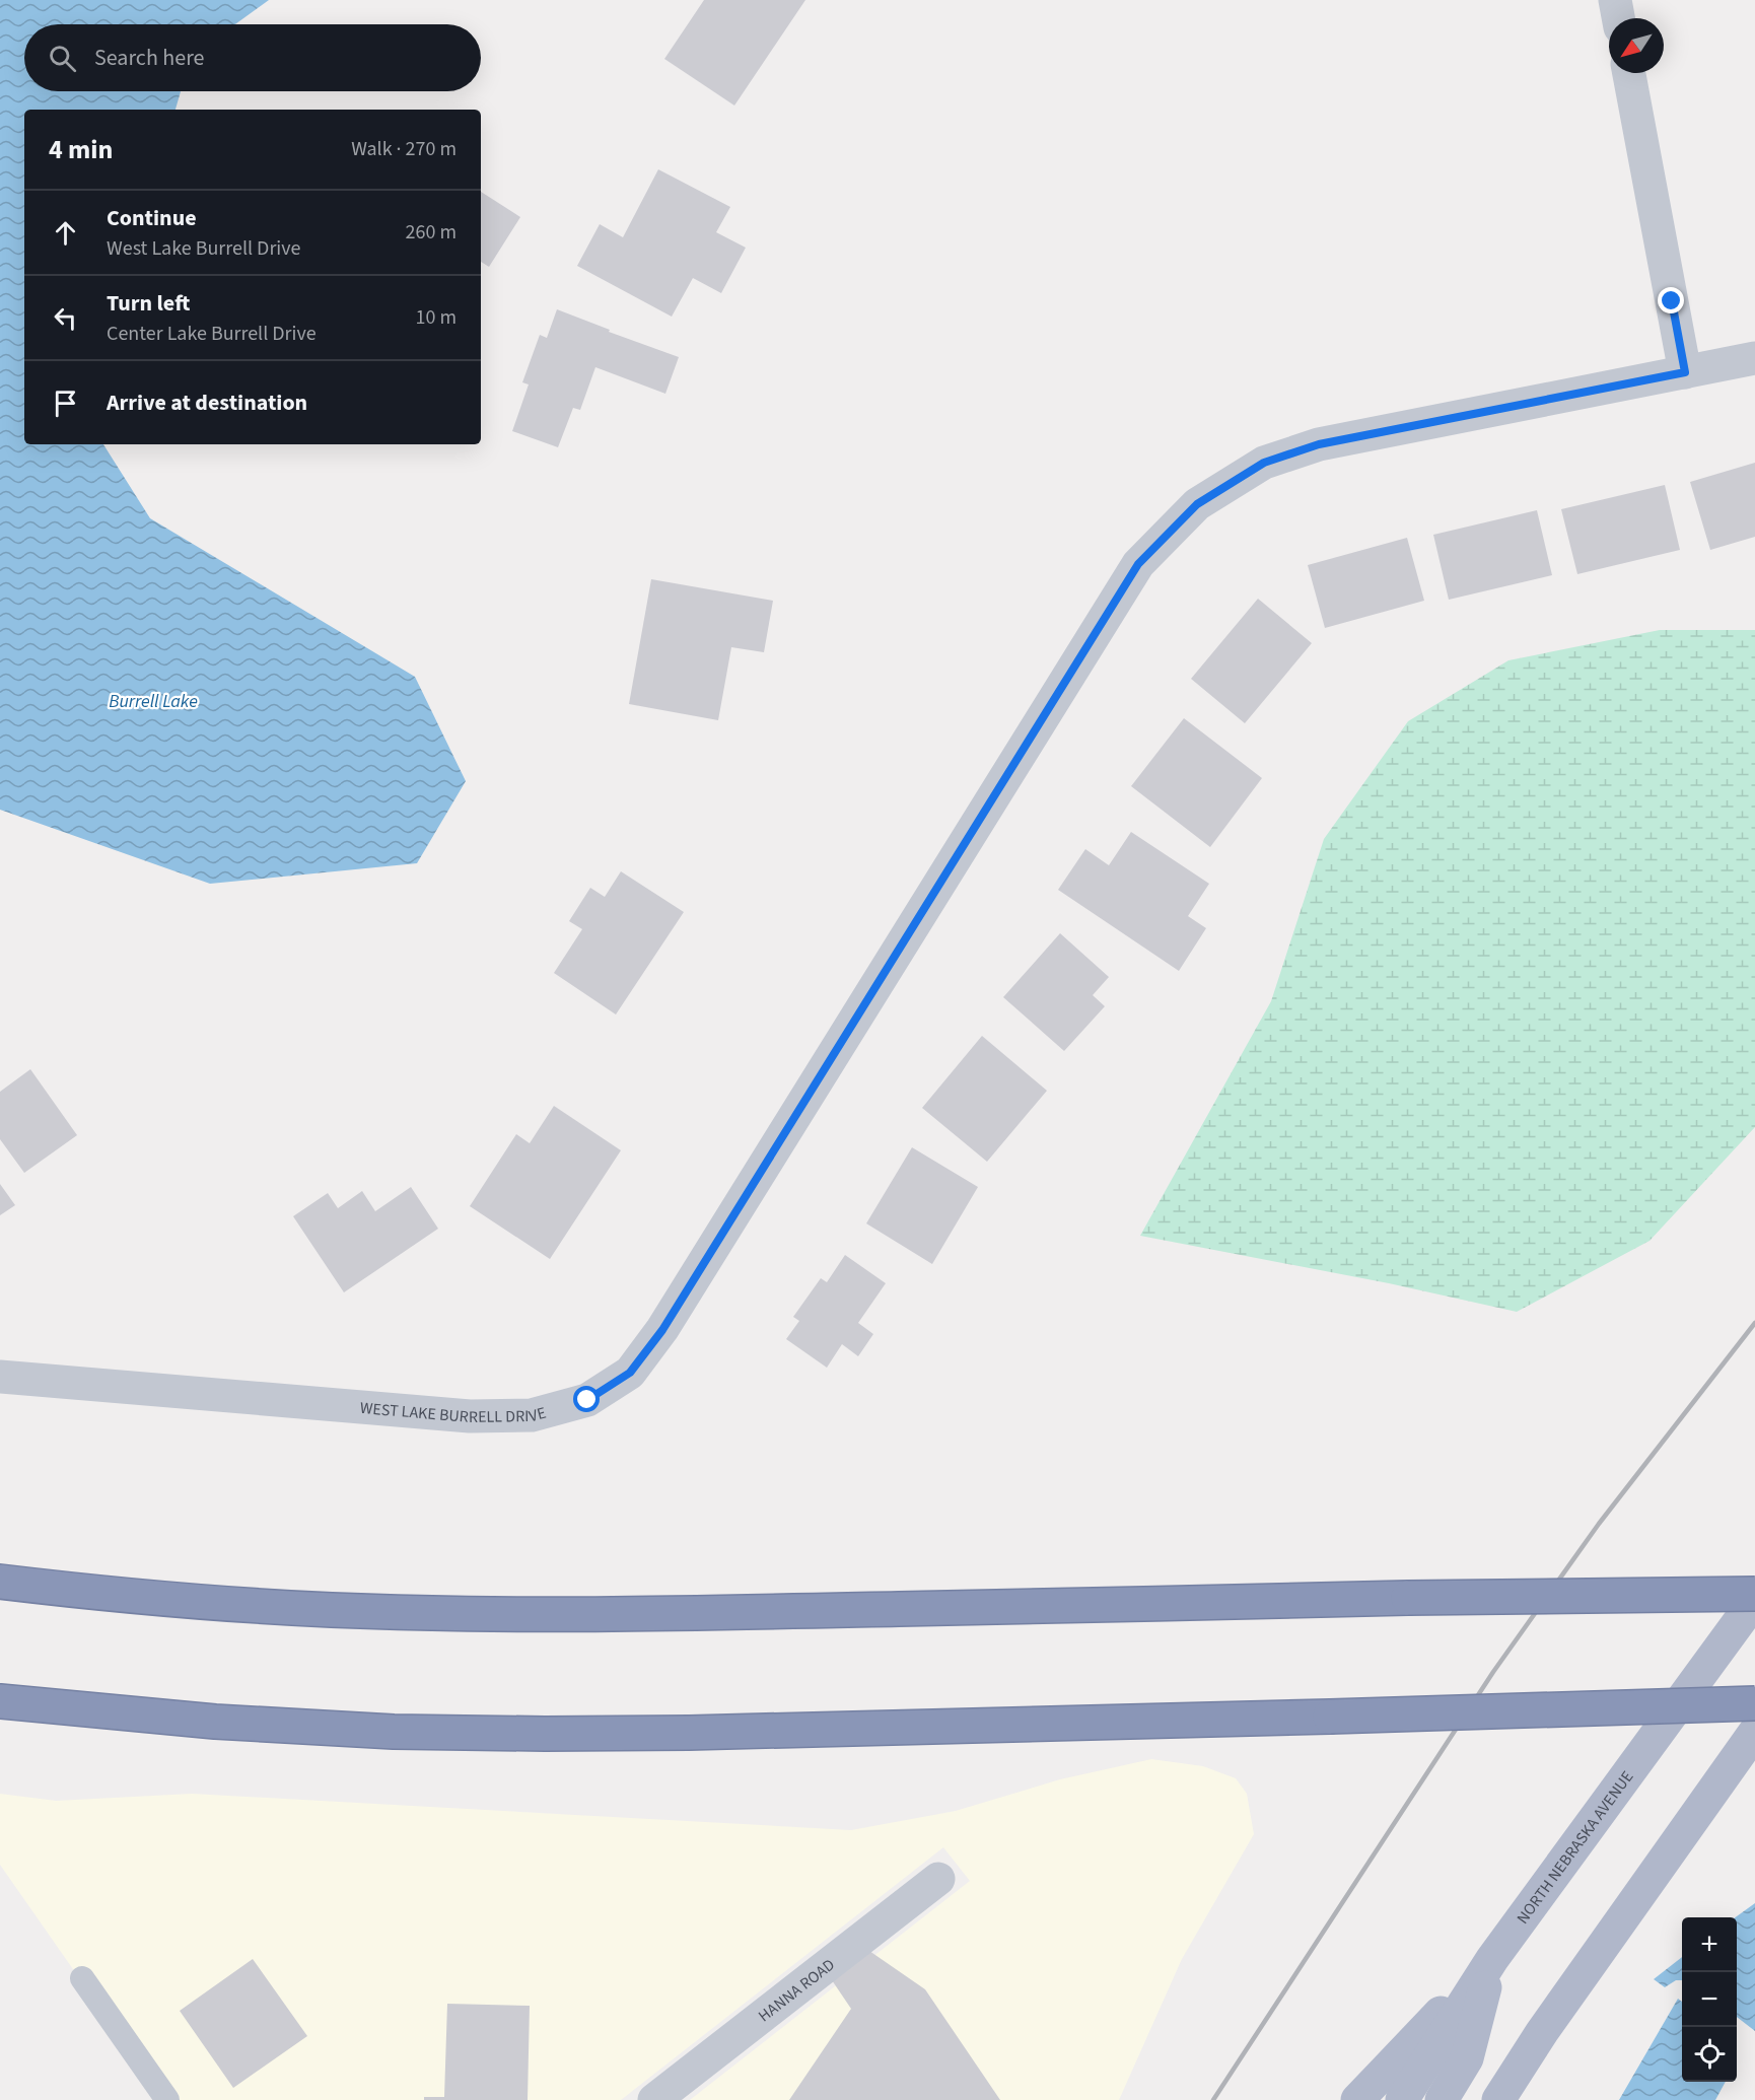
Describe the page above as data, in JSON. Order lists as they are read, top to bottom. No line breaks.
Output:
{"streets":{"main road":["NORTH NEBRASKA AVENUE"],"street":["WEST LAKE BURRELL DRIVE","HANNA ROAD"]},"water":["Burrell Lake"],"north":"bottom left","page":{"search":"Search here","heading":["4 min","Walk · 270 m"],"list":[["Continue","West Lake Burrell Drive","260 m"],["Turn left","Center Lake Burrell Drive","10 m"],"Arrive at destination"],"map_buttons":["+","−"]}}
